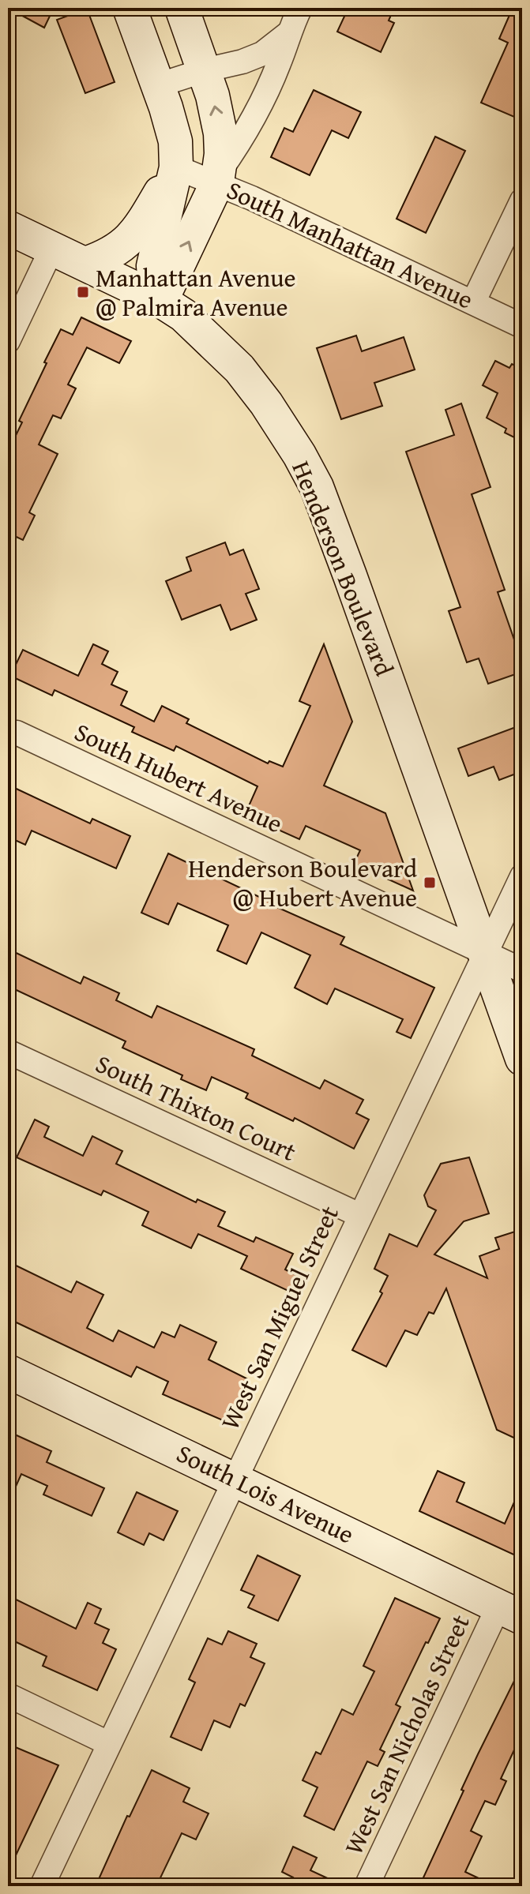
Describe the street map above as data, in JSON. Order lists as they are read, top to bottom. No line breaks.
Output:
{"streets":{"street":["South Manhattan Avenue","Henderson Boulevard","South Hubert Avenue","South Thixton Court","West San Miguel Street","South Lois Avenue","West San Nicholas Street"]},"crossings":[["Henderson Boulevard","South Hubert Avenue"],["Henderson Boulevard","West San Miguel Street"],["South Hubert Avenue","West San Miguel Street"],["South Thixton Court","West San Miguel Street"],["West San Miguel Street","South Lois Avenue"],["South Lois Avenue","West San Nicholas Street"]],"places":{"transit":["Manhattan Avenue @ Palmira Avenue","Henderson Boulevard @ Hubert Avenue"]}}
